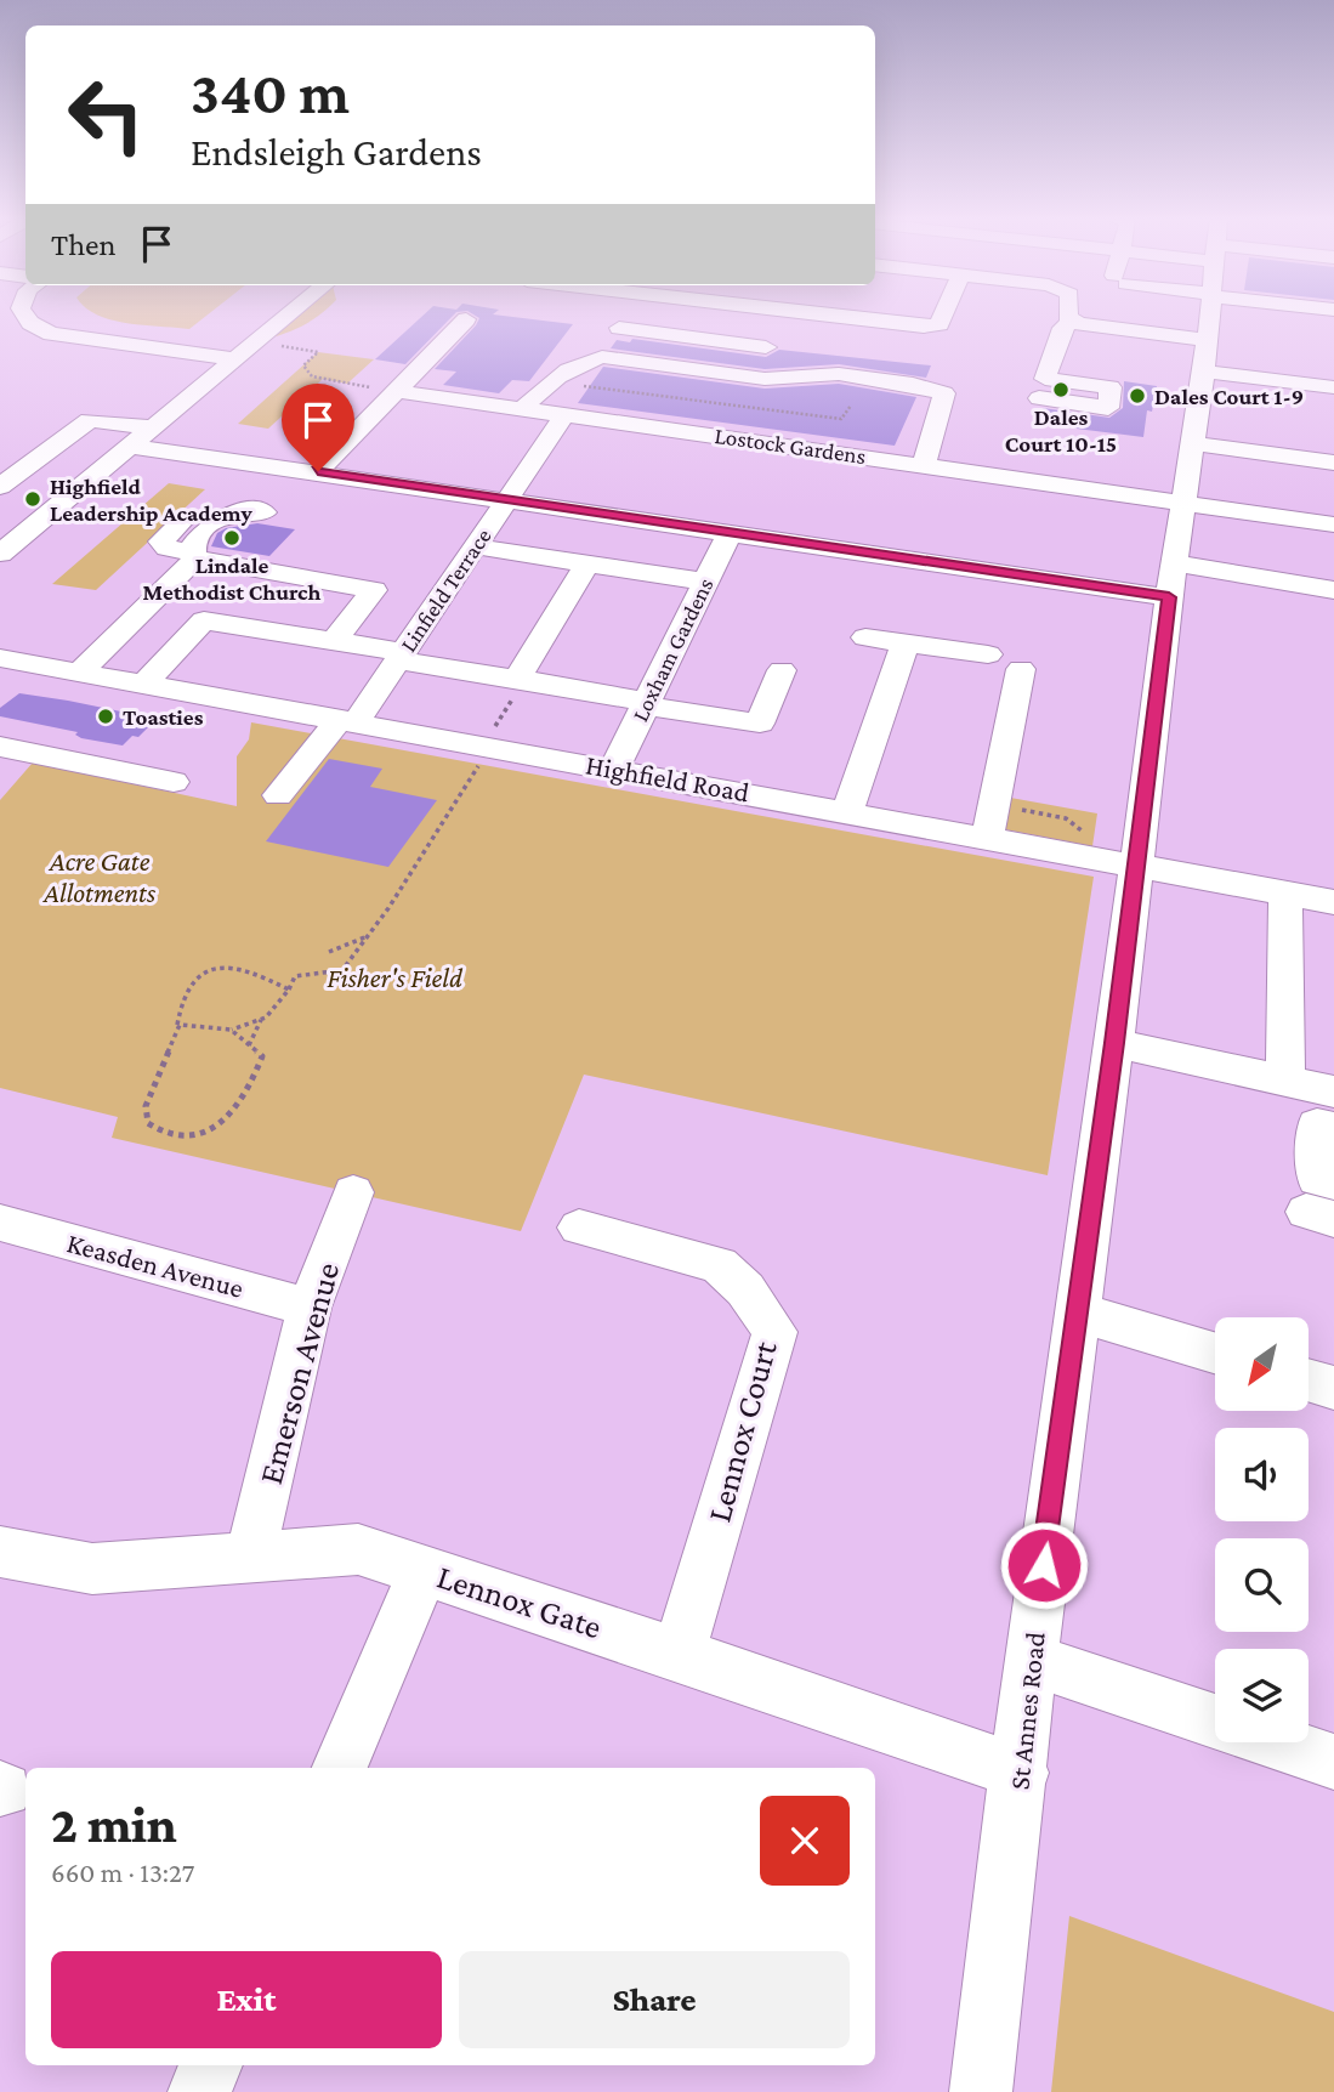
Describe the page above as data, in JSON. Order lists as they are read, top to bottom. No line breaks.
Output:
{"streets":{"street":["Lostock Gardens","Linfield Terrace","Loxham Gardens","Highfield Road","Keasden Avenue","Emerson Avenue","Lennox Court","Lennox Gate","St Annes Road"]},"crossings":[["Lostock Gardens","Linfield Terrace"],["Lostock Gardens","St Annes Road"],["Linfield Terrace","Highfield Road"],["Loxham Gardens","Highfield Road"],["Highfield Road","St Annes Road"],["Keasden Avenue","Emerson Avenue"],["Emerson Avenue","Lennox Gate"],["Lennox Court","Lennox Gate"],["Lennox Gate","St Annes Road"]],"parks":["Acre Gate Allotments","Fisher's Field"],"places":["Dales Court 10-15","Dales Court 1-9","Highfield Leadership Academy","Lindale Methodist Church","Toasties"],"north":"bottom left","page":{"turn":["340 m","Endsleigh Gardens"],"then":"Then","heading":["2 min","660 m · 13:27"],"buttons":["Exit","Share"]}}
